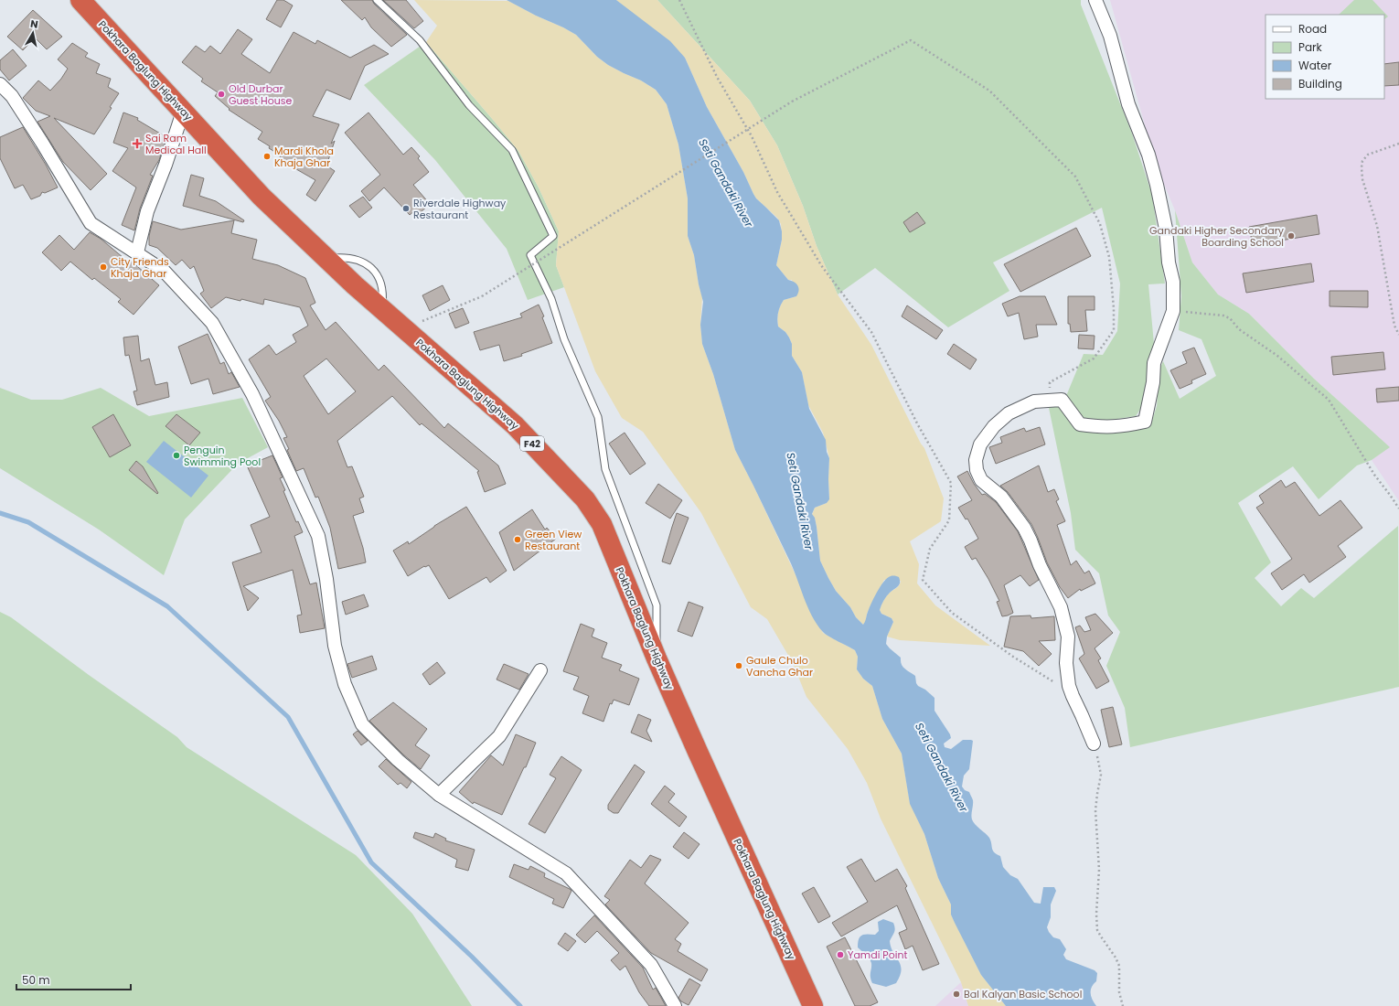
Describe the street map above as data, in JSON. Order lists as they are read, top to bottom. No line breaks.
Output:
{"streets":{"highway":["Pokhara Baglung Highway","F42"]},"water":["Seti Gandaki River"],"places":{"other":["Old Durbar Guest House","Mardi Khola Khaja Ghar","Riverdale Highway Restaurant","Gandaki Higher Secondary Boarding School","City Friends Khaja Ghar","Penguin Swimming Pool","Green View Restaurant","Gaule Chulo Vancha Ghar","Yamdi Point","Bal Kalyan Basic School"],"health":["Sai Ram Medical Hall"]},"legend":["Road","Park","Water","Building"],"scale_bar":"50 m","north":"top"}
